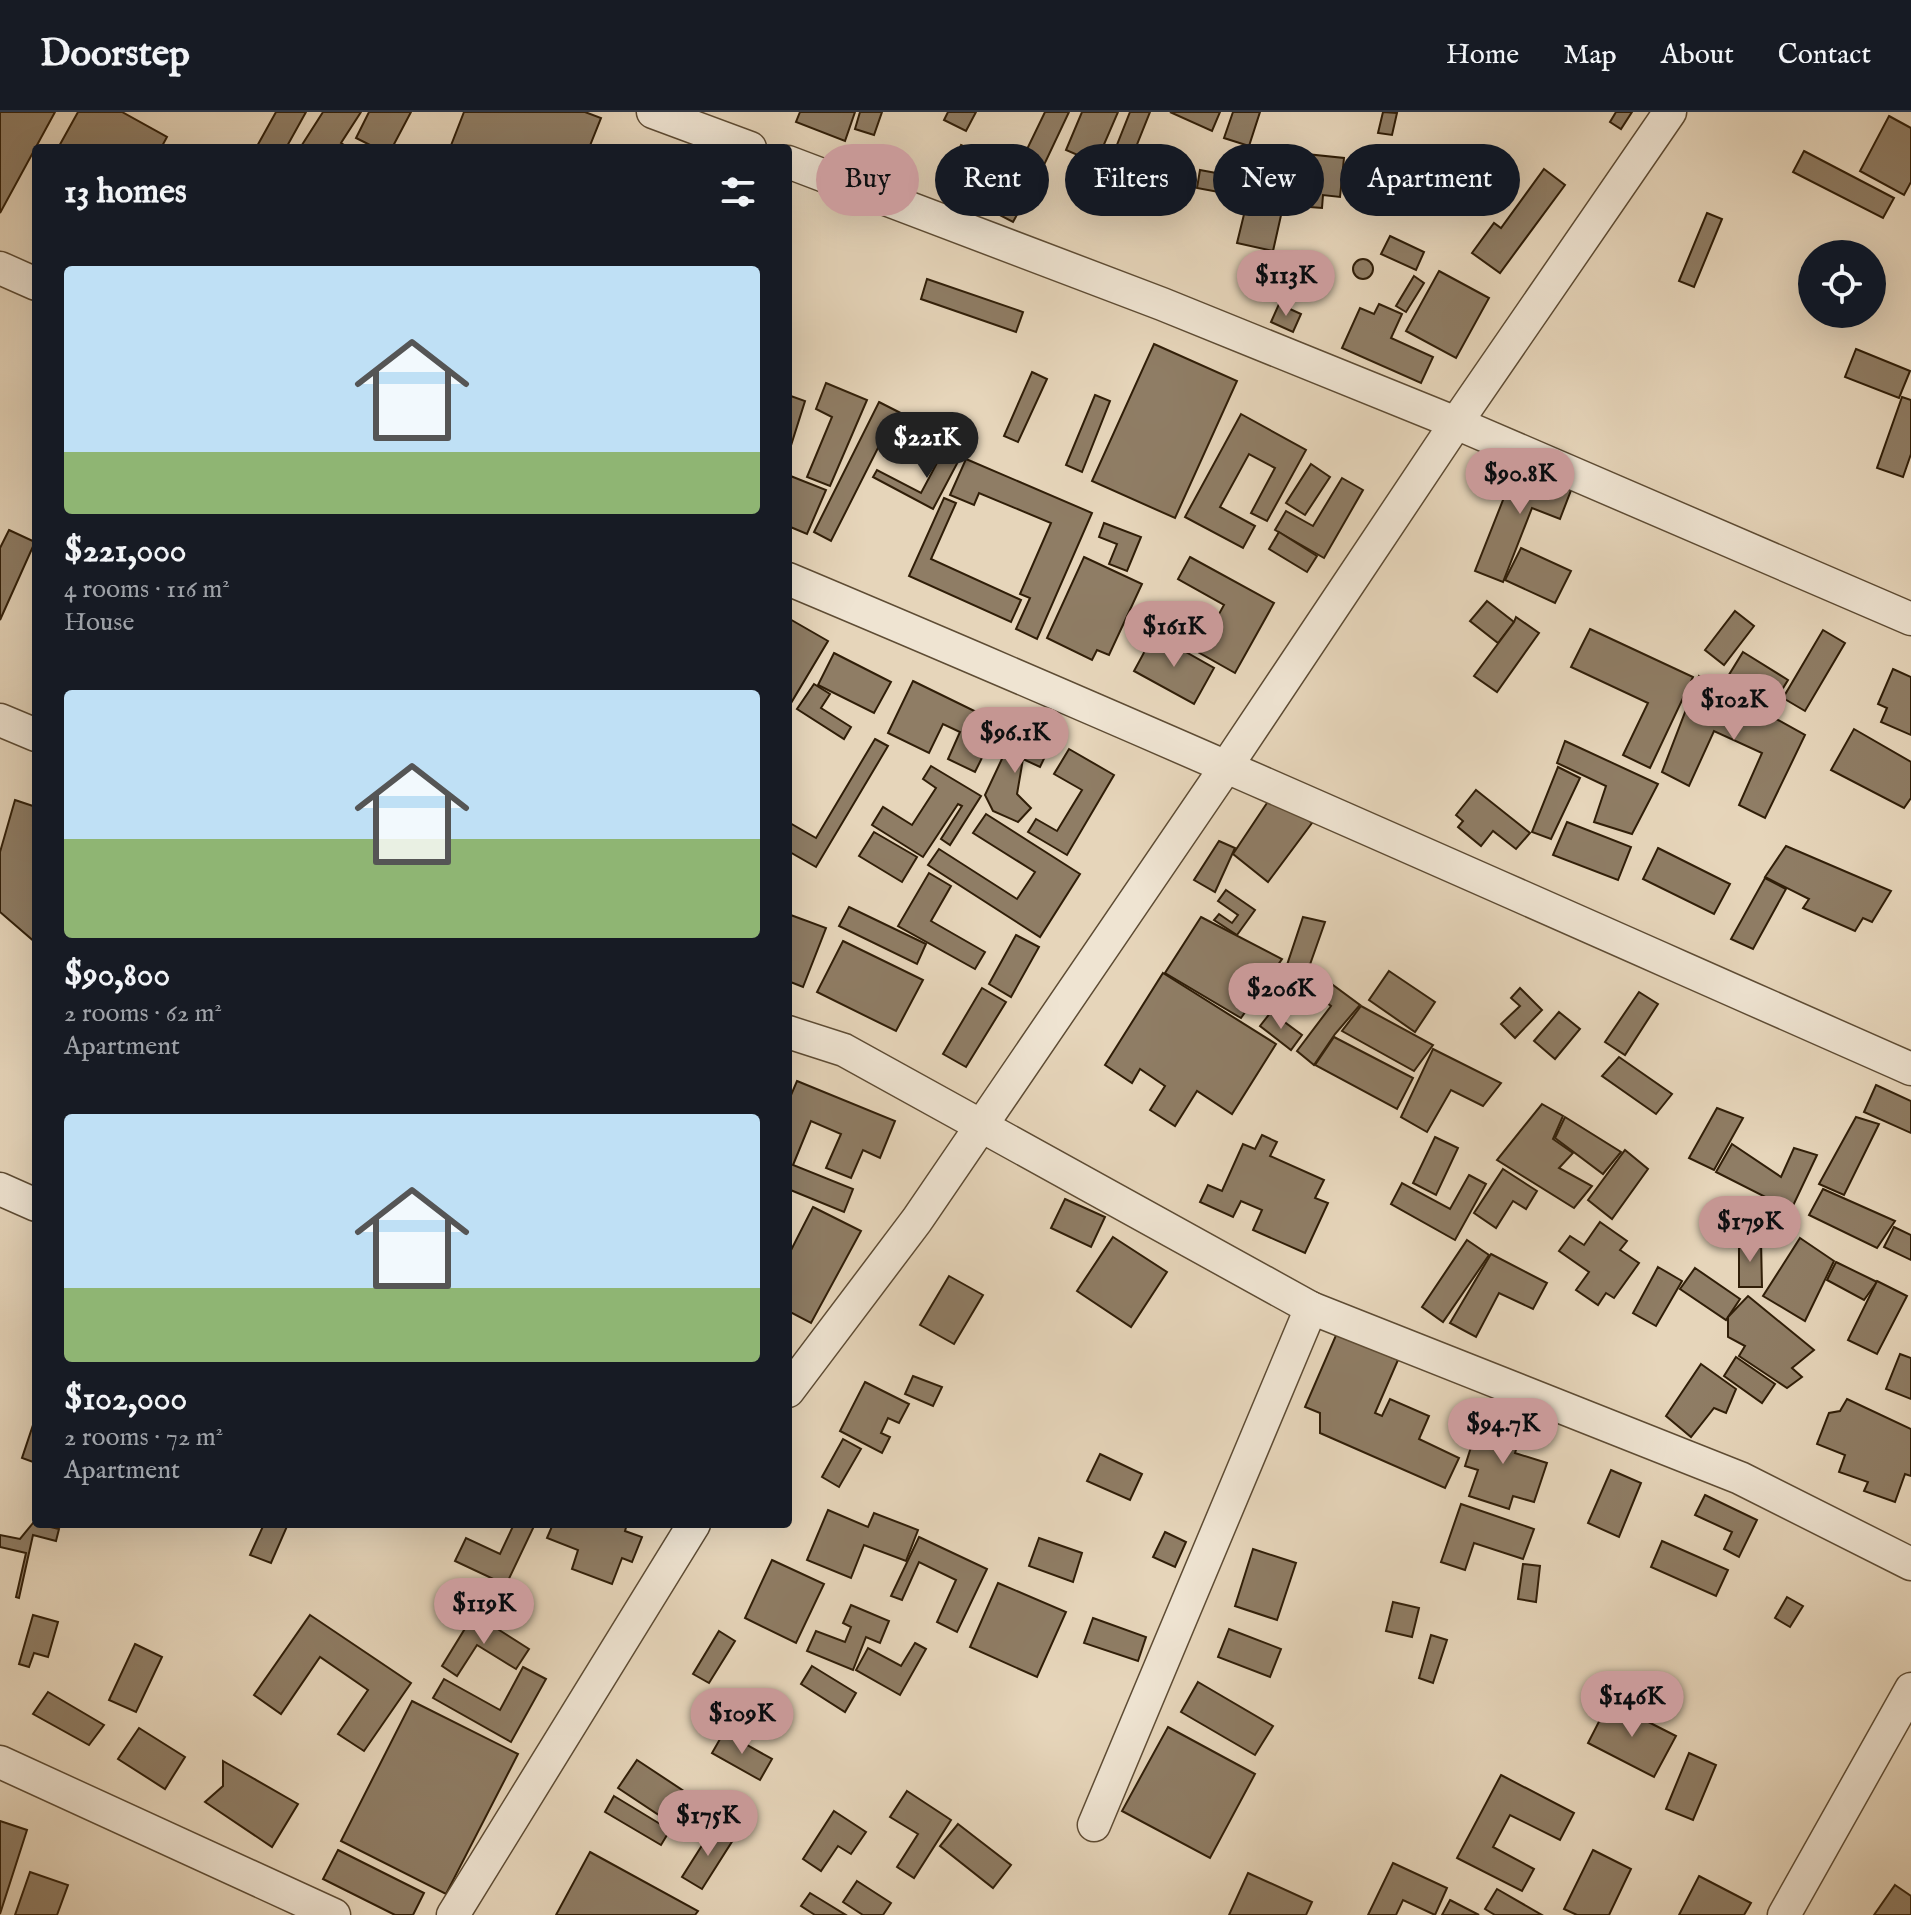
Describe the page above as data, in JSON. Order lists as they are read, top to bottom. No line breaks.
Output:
{"page":{"header":"Doorstep","nav":["Home","Map","About","Contact"],"chip":["Buy","Rent","Filters","New","Apartment"],"heading":"13 homes","list":[{"name":"$221,000","note":"4 rooms · 116 m² · House"},{"name":"$90,800","note":"2 rooms · 62 m² · Apartment"},{"name":"$102,000","note":"2 rooms · 72 m² · Apartment"}],"price":["$113K","$221K","$90.8K","$161K","$102K","$96.1K","$206K","$179K","$94.7K","$119K","$146K","$109K","$175K"]}}
